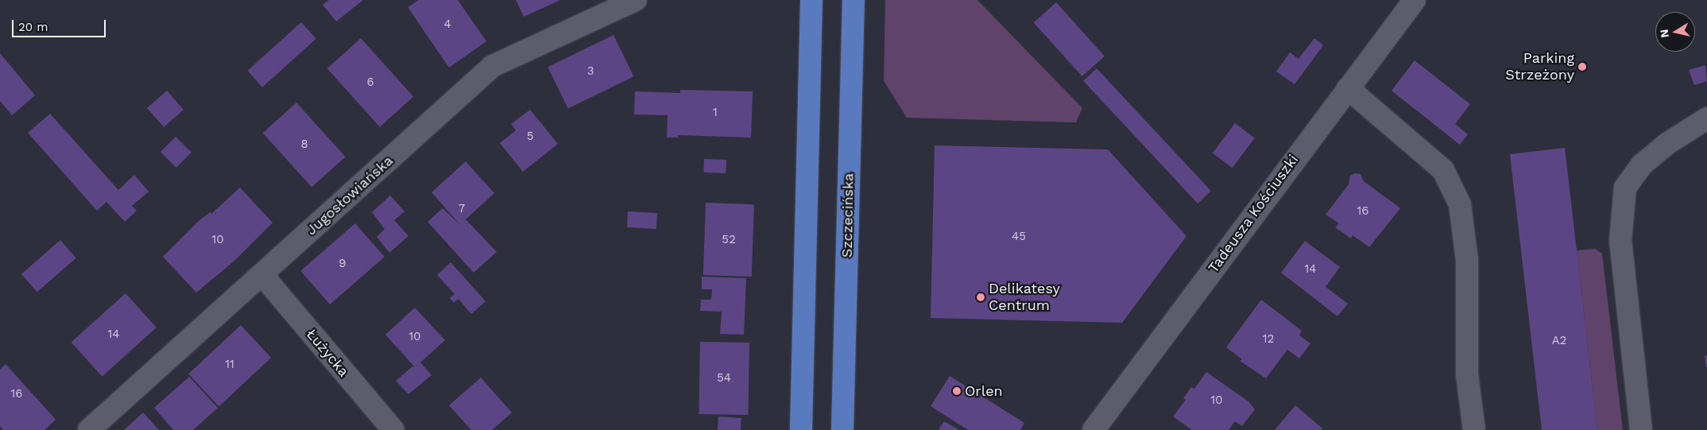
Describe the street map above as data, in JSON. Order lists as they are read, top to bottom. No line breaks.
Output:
{"streets":{"main road":["Szczecińska"],"street":["Jugosłowiańska","Tadeusza Kościuszki","Łużycka"]},"crossings":[["Jugosłowiańska","Łużycka"]],"places":["Parking Strzeżony","Delikatesy Centrum","Orlen"],"house_numbers":["4","3","6","1","5","8","7","16","45","10","52","9","14","14","10","12","A2","11","54","16","10"],"scale_bar":"20 m","north":"left"}
